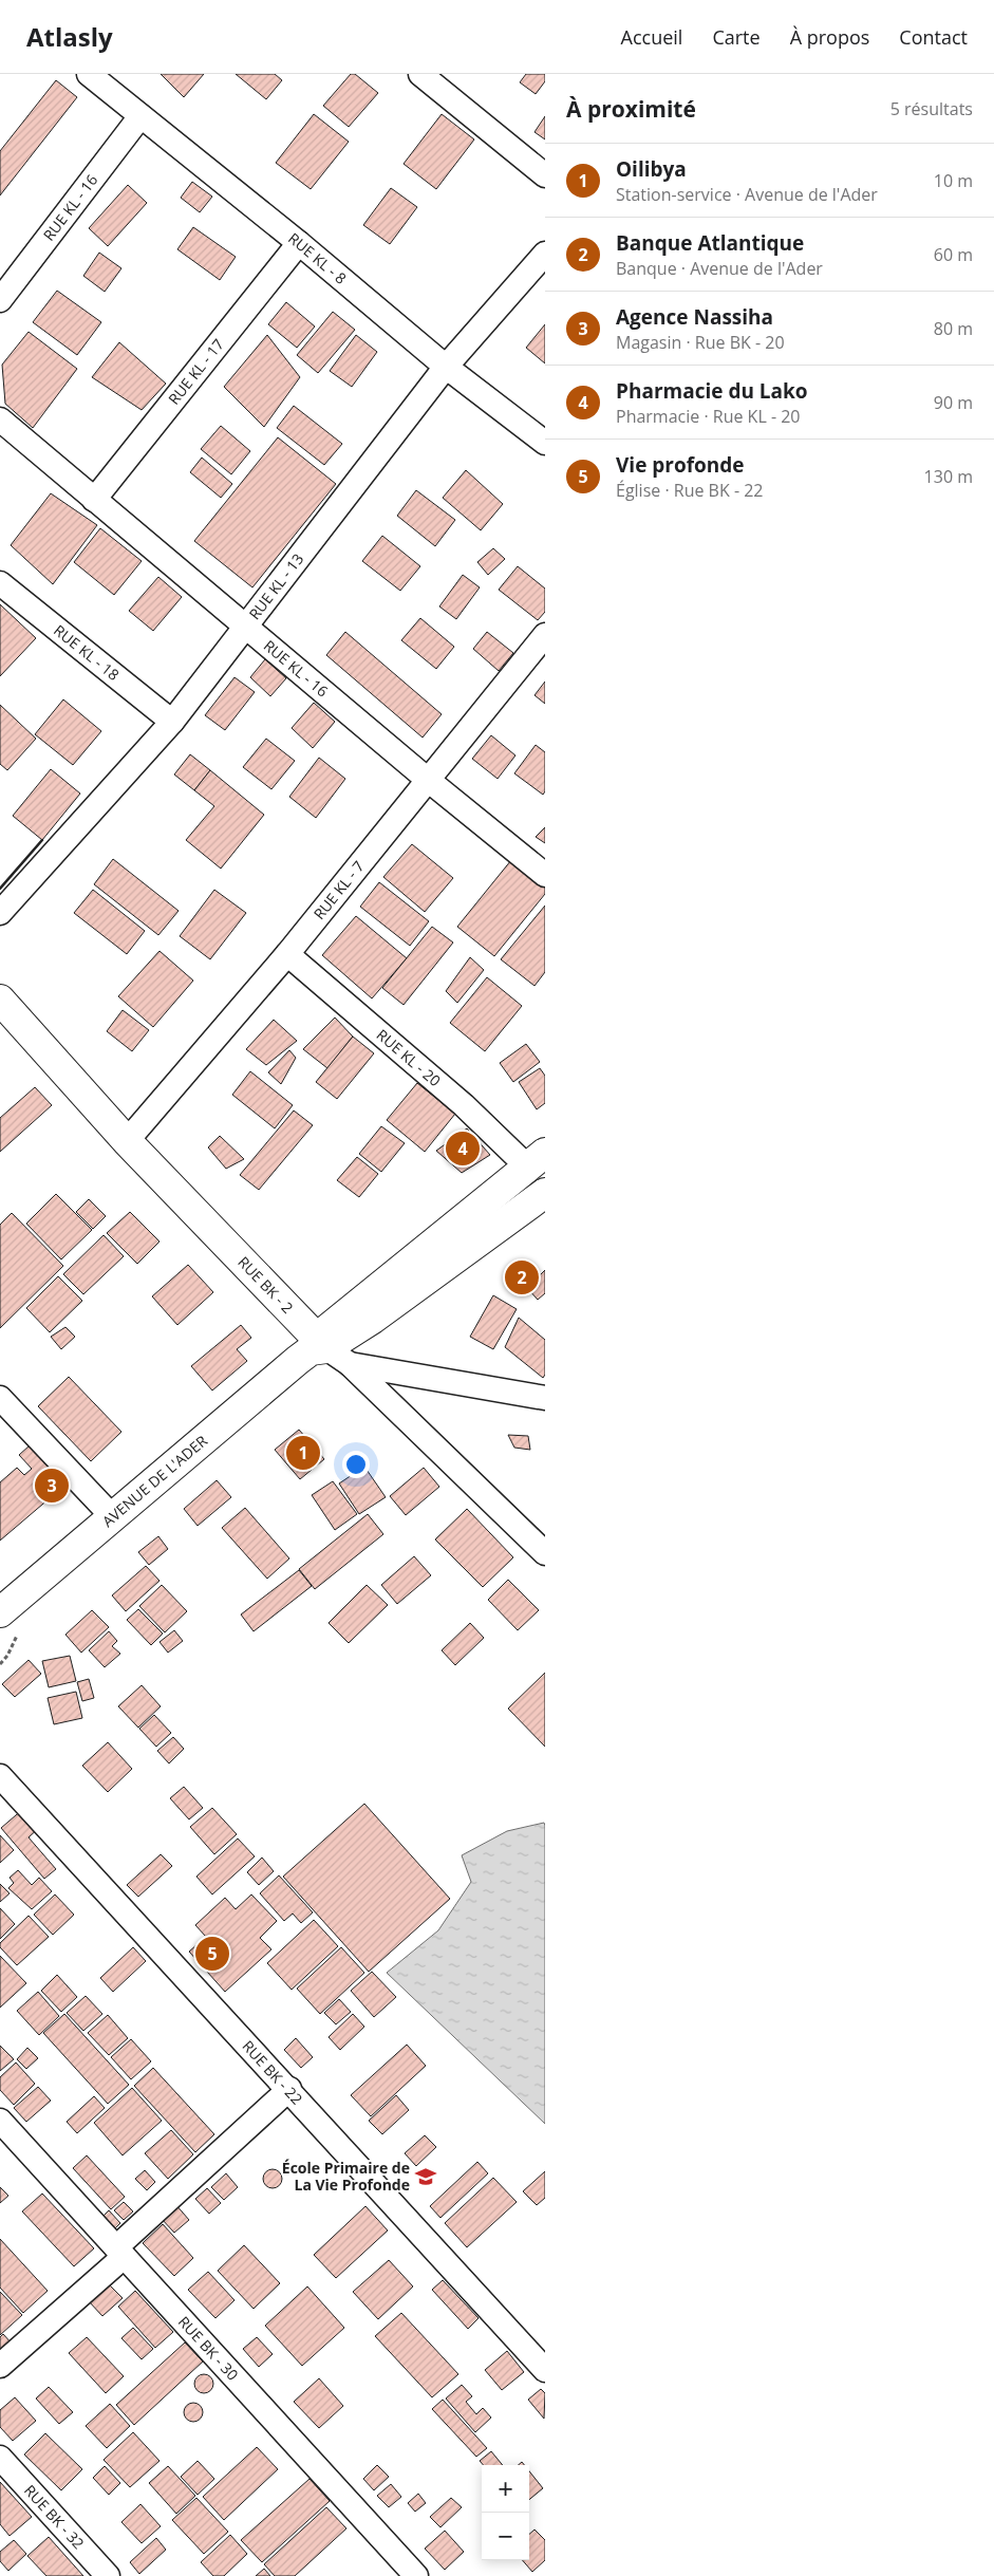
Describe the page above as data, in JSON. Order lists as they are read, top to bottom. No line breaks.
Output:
{"streets":{"main road":["RUE BK - 2","AVENUE DE L'ADER"],"street":["RUE KL - 16","RUE KL - 8","RUE KL - 17","RUE KL - 13","RUE KL - 18","RUE KL - 7","RUE KL - 20","RUE BK - 22","RUE BK - 30","RUE BK - 32"]},"crossings":[["RUE KL - 16","RUE KL - 8"],["RUE KL - 16","RUE KL - 17"],["RUE KL - 16","RUE KL - 13"],["RUE KL - 16","RUE KL - 7"],["RUE KL - 8","RUE KL - 17"],["RUE KL - 8","RUE KL - 13"],["RUE KL - 13","RUE KL - 18"],["RUE KL - 7","RUE KL - 20"],["RUE KL - 7","RUE BK - 2"],["RUE KL - 20","AVENUE DE L'ADER"],["RUE BK - 2","AVENUE DE L'ADER"]],"places":{"school or university":["École Primaire de La Vie Profonde"]},"page":{"header":"Atlasly","nav":["Accueil","Carte","À propos","Contact"],"heading":["À proximité","5 résultats"],"list":[{"mark":"1","name":"Oilibya","note":"Station-service · Avenue de l'Ader","value":"10 m"},{"mark":"2","name":"Banque Atlantique","note":"Banque · Avenue de l'Ader","value":"60 m"},{"mark":"3","name":"Agence Nassiha","note":"Magasin · Rue BK - 20","value":"80 m"},{"mark":"4","name":"Pharmacie du Lako","note":"Pharmacie · Rue KL - 20","value":"90 m"},{"mark":"5","name":"Vie profonde","note":"Église · Rue BK - 22","value":"130 m"}],"pins":["4","2","1","3","5"],"map_buttons":["+","−"]}}
